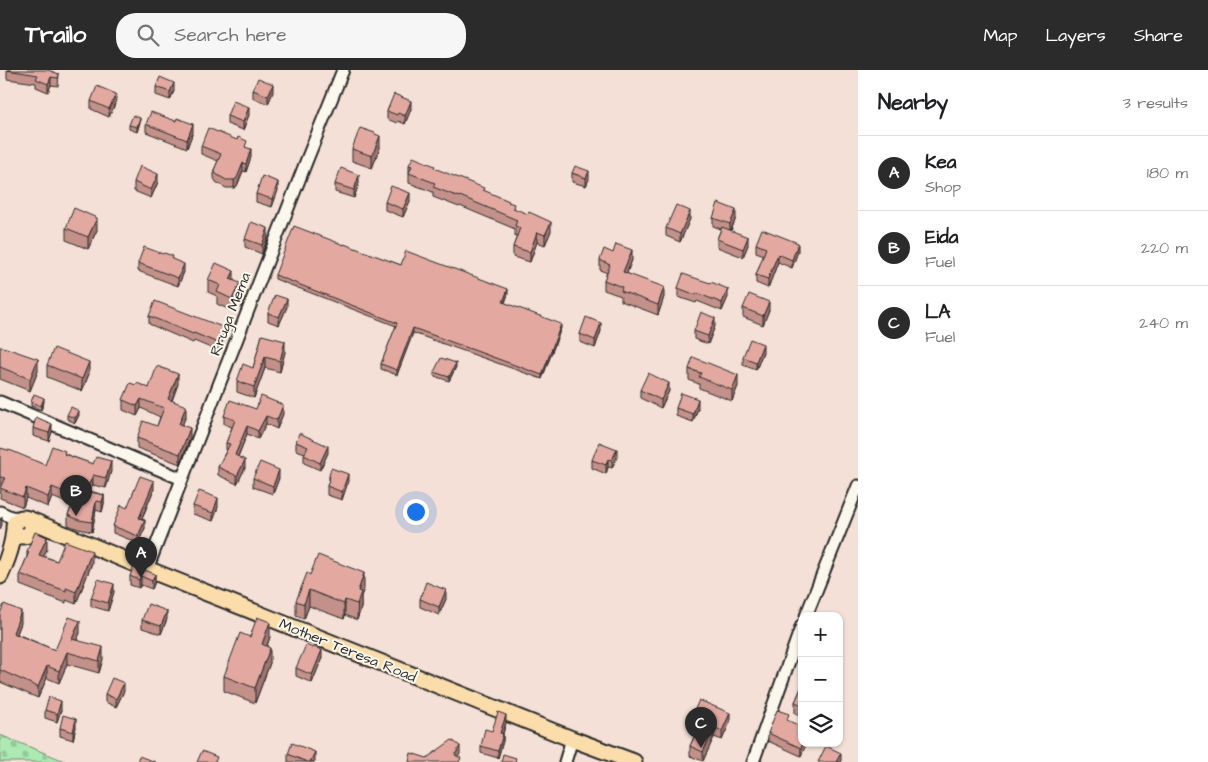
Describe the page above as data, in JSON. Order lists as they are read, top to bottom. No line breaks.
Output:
{"streets":{"main road":["Mother Teresa Road"],"street":["Rruga Mema"]},"crossings":[["Rruga Mema","Mother Teresa Road"]],"page":{"header":"Trailo","search":"Search here","nav":["Map","Layers","Share"],"heading":["Nearby","3 results"],"list":[{"mark":"A","name":"Kea","note":"Shop","value":"180 m"},{"mark":"B","name":"Eida","note":"Fuel","value":"220 m"},{"mark":"C","name":"LA","note":"Fuel","value":"240 m"}],"pins":["B","A","C"],"map_buttons":["+","−"]}}
